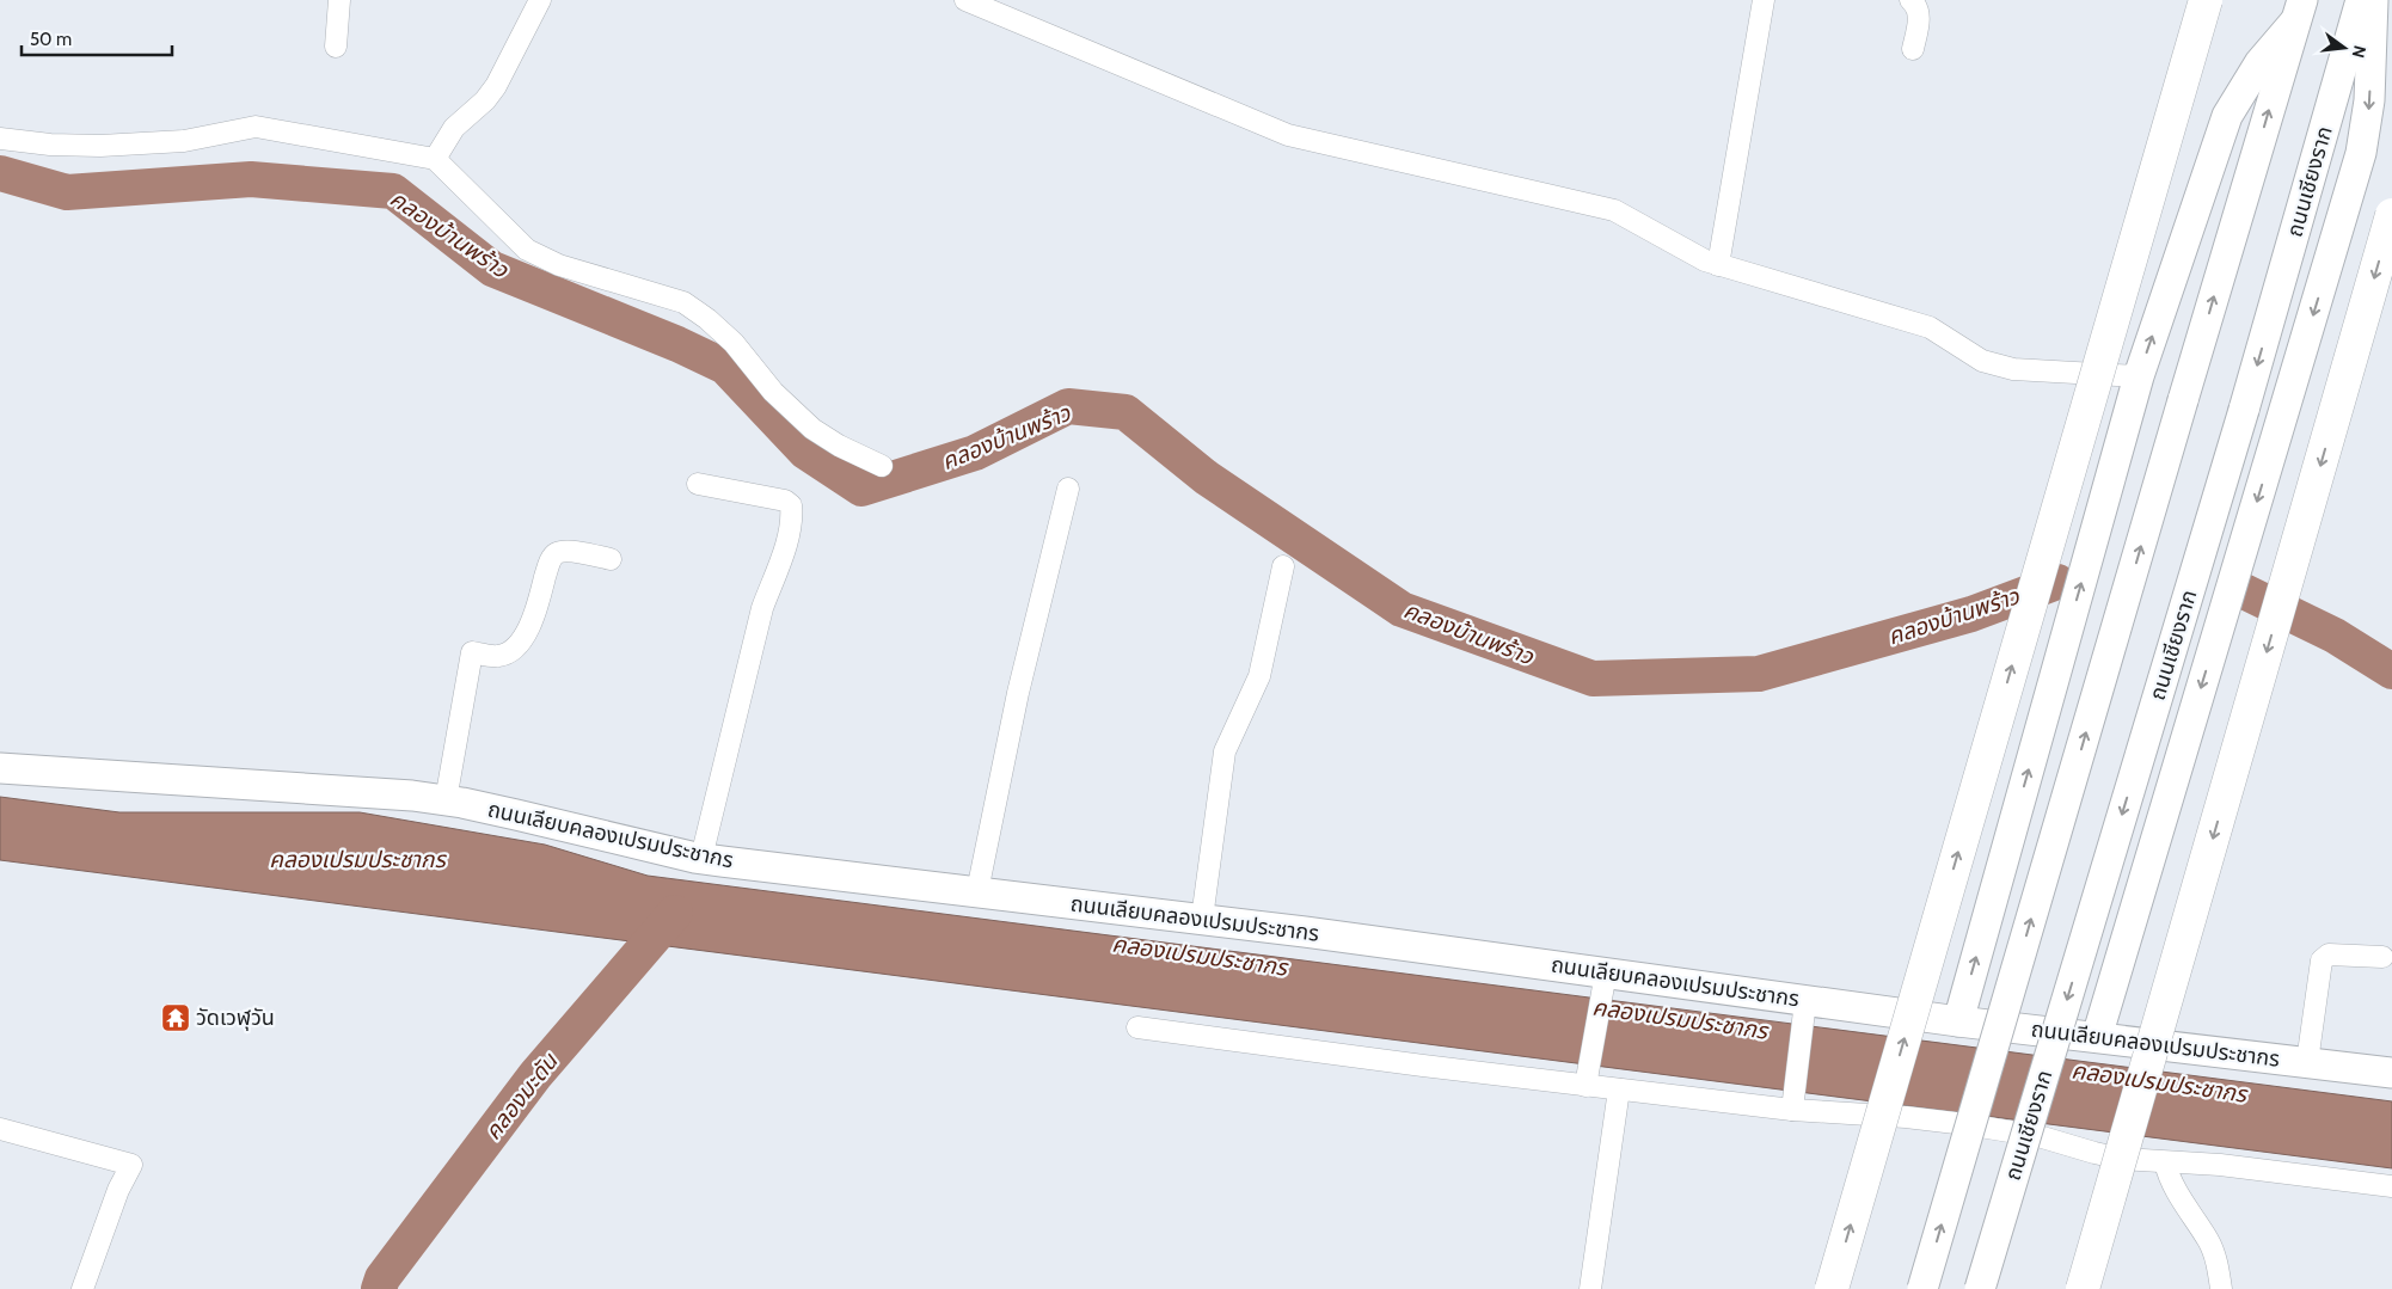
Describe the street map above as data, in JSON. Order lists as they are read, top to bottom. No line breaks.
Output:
{"streets":{"main road":["ถนนเชียงราก","ถนนเลียบคลองเปรมประชากร"]},"water":["คลองบ้านพร้าว","คลองเปรมประชากร","คลองมะดัน"],"places":{"temple":["วัดเวฬุวัน"]},"scale_bar":"50 m","north":"right"}
